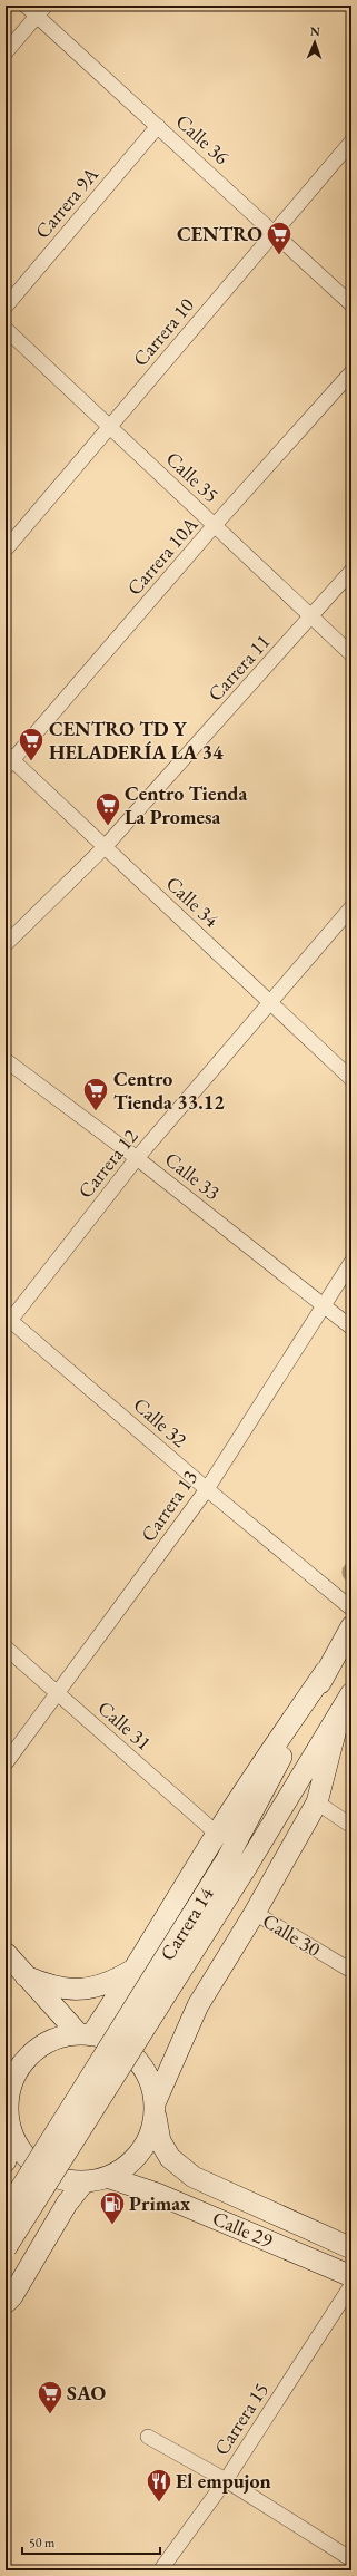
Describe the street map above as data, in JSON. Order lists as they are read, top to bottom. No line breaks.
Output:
{"streets":{"main road":["Carrera 14","Calle 29"],"street":["Calle 36","Carrera 9A","Carrera 10","Calle 35","Carrera 10A","Carrera 11","Calle 34","Carrera 12","Calle 33","Calle 32","Carrera 13","Calle 31","Calle 30","Carrera 15"]},"crossings":[["Calle 36","Carrera 9A"],["Calle 36","Carrera 10"],["Carrera 10","Calle 35"],["Calle 35","Carrera 10A"],["Calle 35","Carrera 11"],["Carrera 10A","Calle 34"],["Carrera 11","Calle 34"],["Calle 34","Carrera 12"],["Carrera 12","Calle 33"],["Carrera 12","Calle 32"],["Calle 33","Carrera 13"],["Calle 32","Carrera 13"],["Carrera 13","Calle 31"]],"places":{"supermarket":["CENTRO","CENTRO TD Y HELADERÍA LA 34","Centro Tienda La Promesa","Centro Tienda 33.12","SAO"],"fuel station":["Primax"],"restaurant":["El empujon"]},"scale_bar":"50 m","north":"top"}
